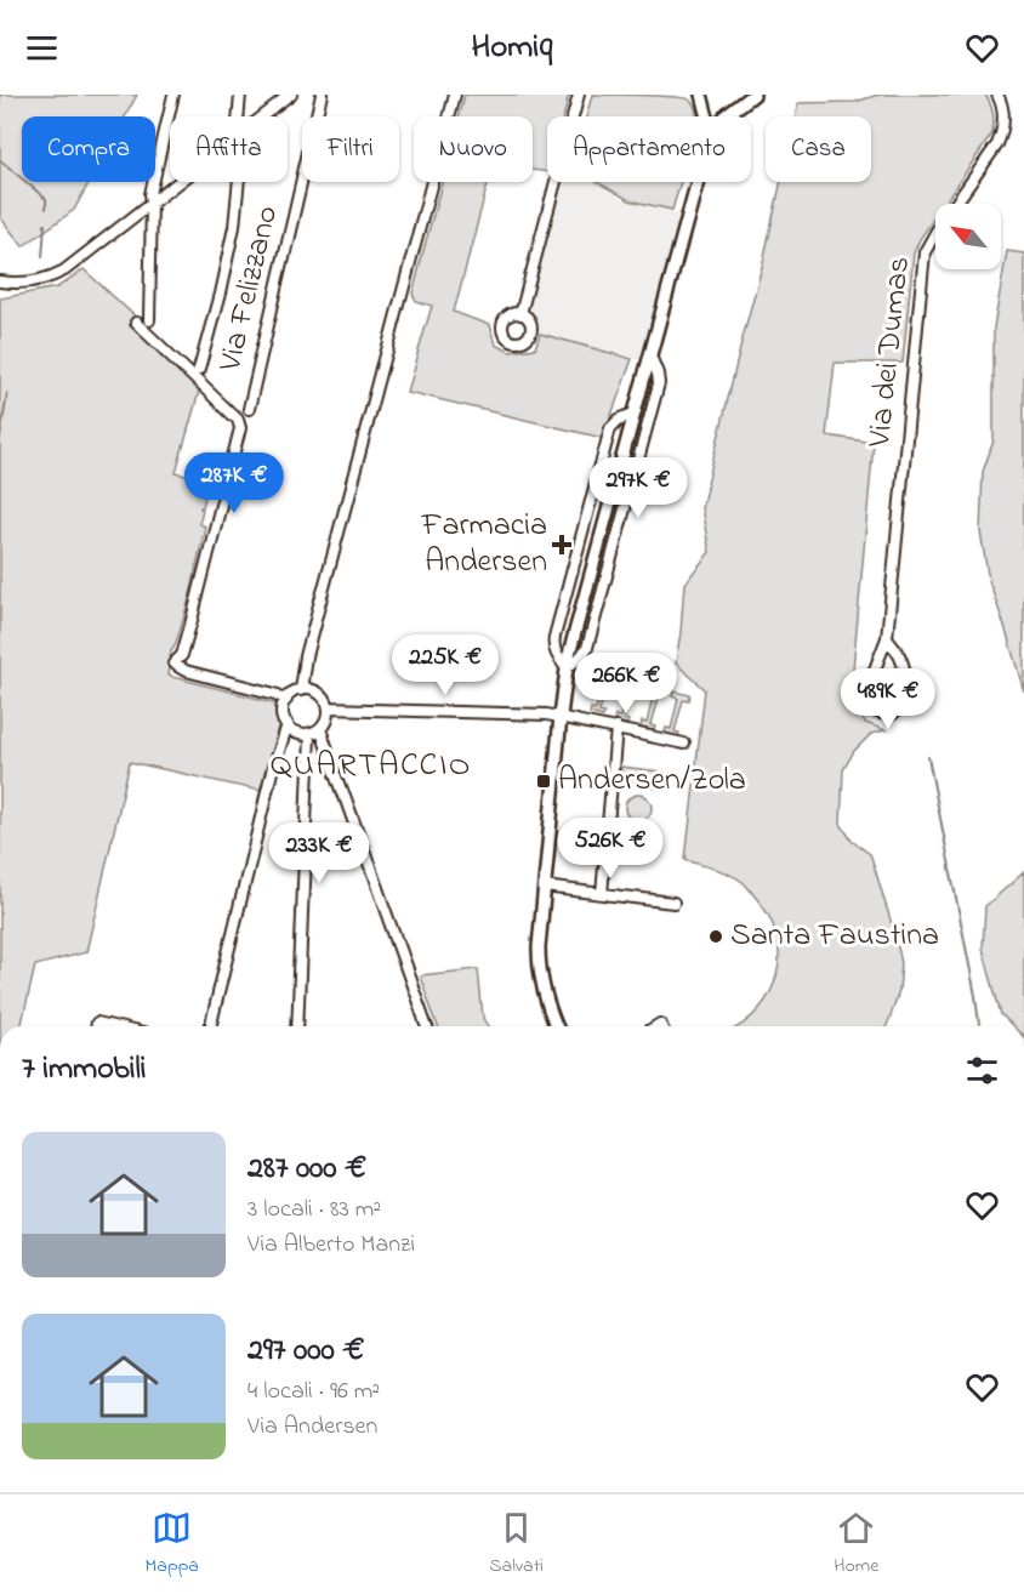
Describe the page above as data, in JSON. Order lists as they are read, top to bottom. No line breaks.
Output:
{"streets":{"street":["Via Felizzano","Via dei Dumas"]},"districts":["QUARTACCIO"],"places":{"health":["Farmacia Andersen"],"transit":["Andersen/Zola"],"other":["Santa Faustina"]},"north":"top left","page":{"header":"Homiq","chip":["Compra","Affitta","Filtri","Nuovo","Appartamento","Casa"],"price":["287K €","297K €","225K €","266K €","489K €","526K €","233K €"],"heading":"7 immobili","list":[{"name":"287 000 €","note":"3 locali · 83 m² · Via Alberto Manzi"},{"name":"297 000 €","note":"4 locali · 96 m² · Via Andersen"}],"tabs":["Mappa","Salvati","Home"]}}
